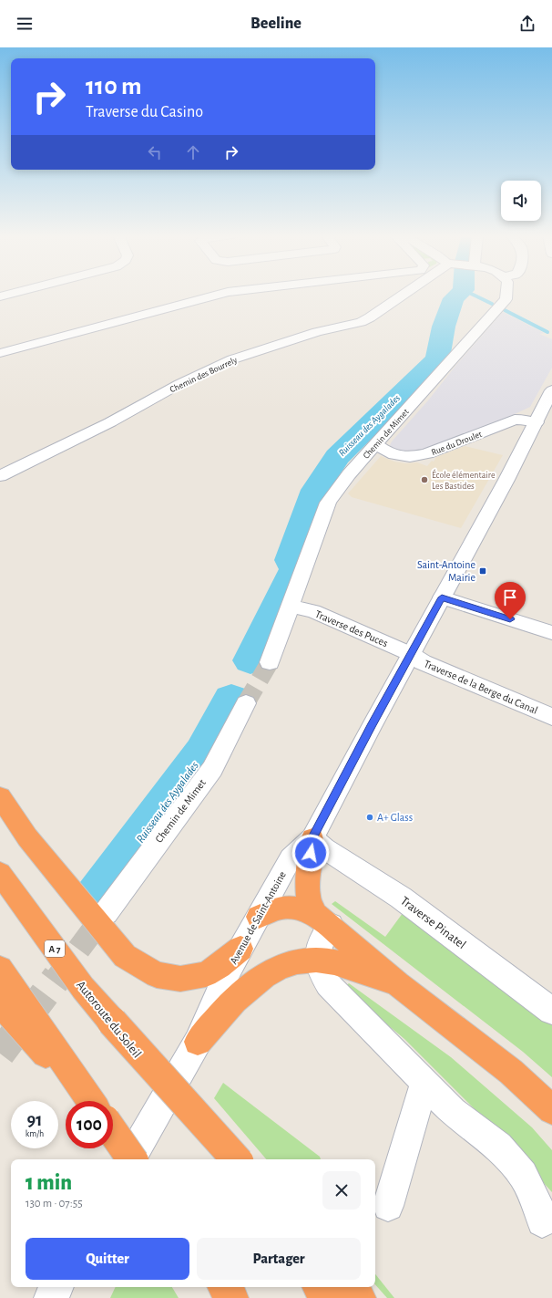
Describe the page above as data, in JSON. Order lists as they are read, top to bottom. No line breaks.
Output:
{"streets":{"highway":["A 7","Autoroute du Soleil"],"street":["Chemin des Bourrely","Chemin de Mimet","Rue du Droulet","Traverse des Puces","Traverse de la Berge du Canal","Avenue de Saint-Antoine","Traverse Pinatel"]},"crossings":[["Chemin de Mimet","Rue du Droulet"],["Chemin de Mimet","Traverse des Puces"],["Rue du Droulet","Avenue de Saint-Antoine"],["Traverse des Puces","Traverse de la Berge du Canal"],["Traverse des Puces","Avenue de Saint-Antoine"],["Traverse de la Berge du Canal","Avenue de Saint-Antoine"],["Avenue de Saint-Antoine","Traverse Pinatel"]],"water":["Ruisseau des Aygalades"],"places":{"other":["École élémentaire Les Bastides","A+ Glass"],"transit":["Saint-Antoine Mairie"]},"page":{"header":"Beeline","turn":["110 m","Traverse du Casino"],"speed":"91 km/h","limit":"100","heading":["1 min","130 m · 07:55"],"buttons":["Quitter","Partager"]}}
